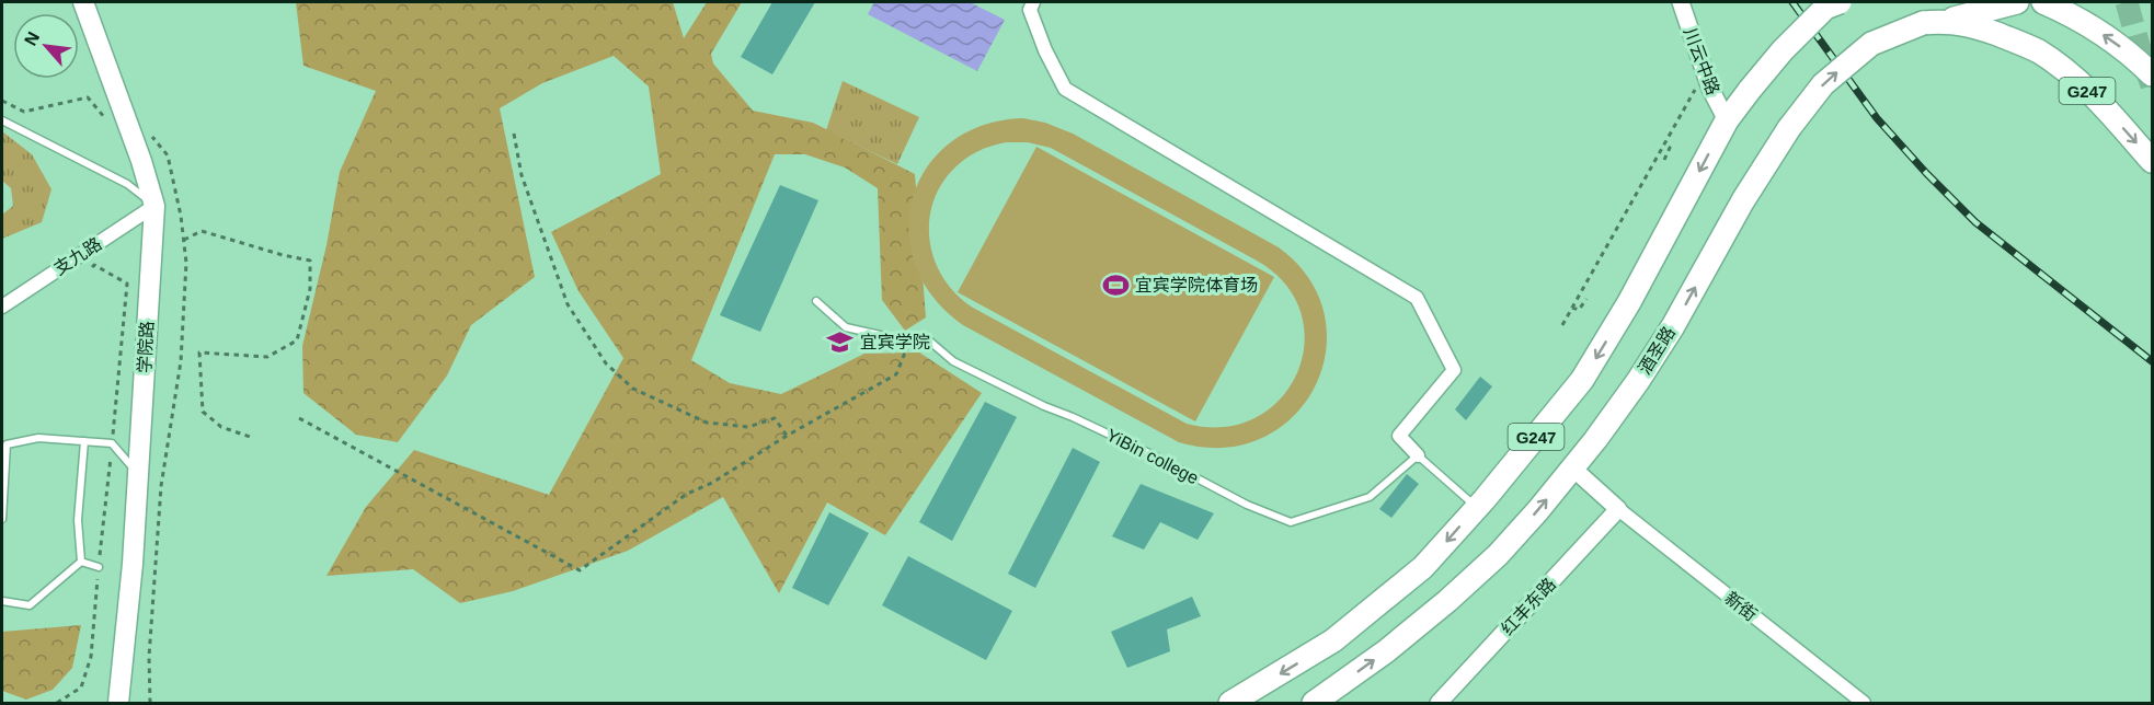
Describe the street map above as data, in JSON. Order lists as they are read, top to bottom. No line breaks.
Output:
{"streets":{"highway":["G247","酒圣路"],"main road":["学院路"],"street":["川云中路","支九路","红丰东路","新街"],"lane":["YiBin college"]},"crossings":[["川云中路","G247"],["G247","酒圣路"],["支九路","学院路"],["红丰东路","新街"]],"places":{"sports":["宜宾学院体育场"],"school or university":["宜宾学院"]},"north":"top left"}
